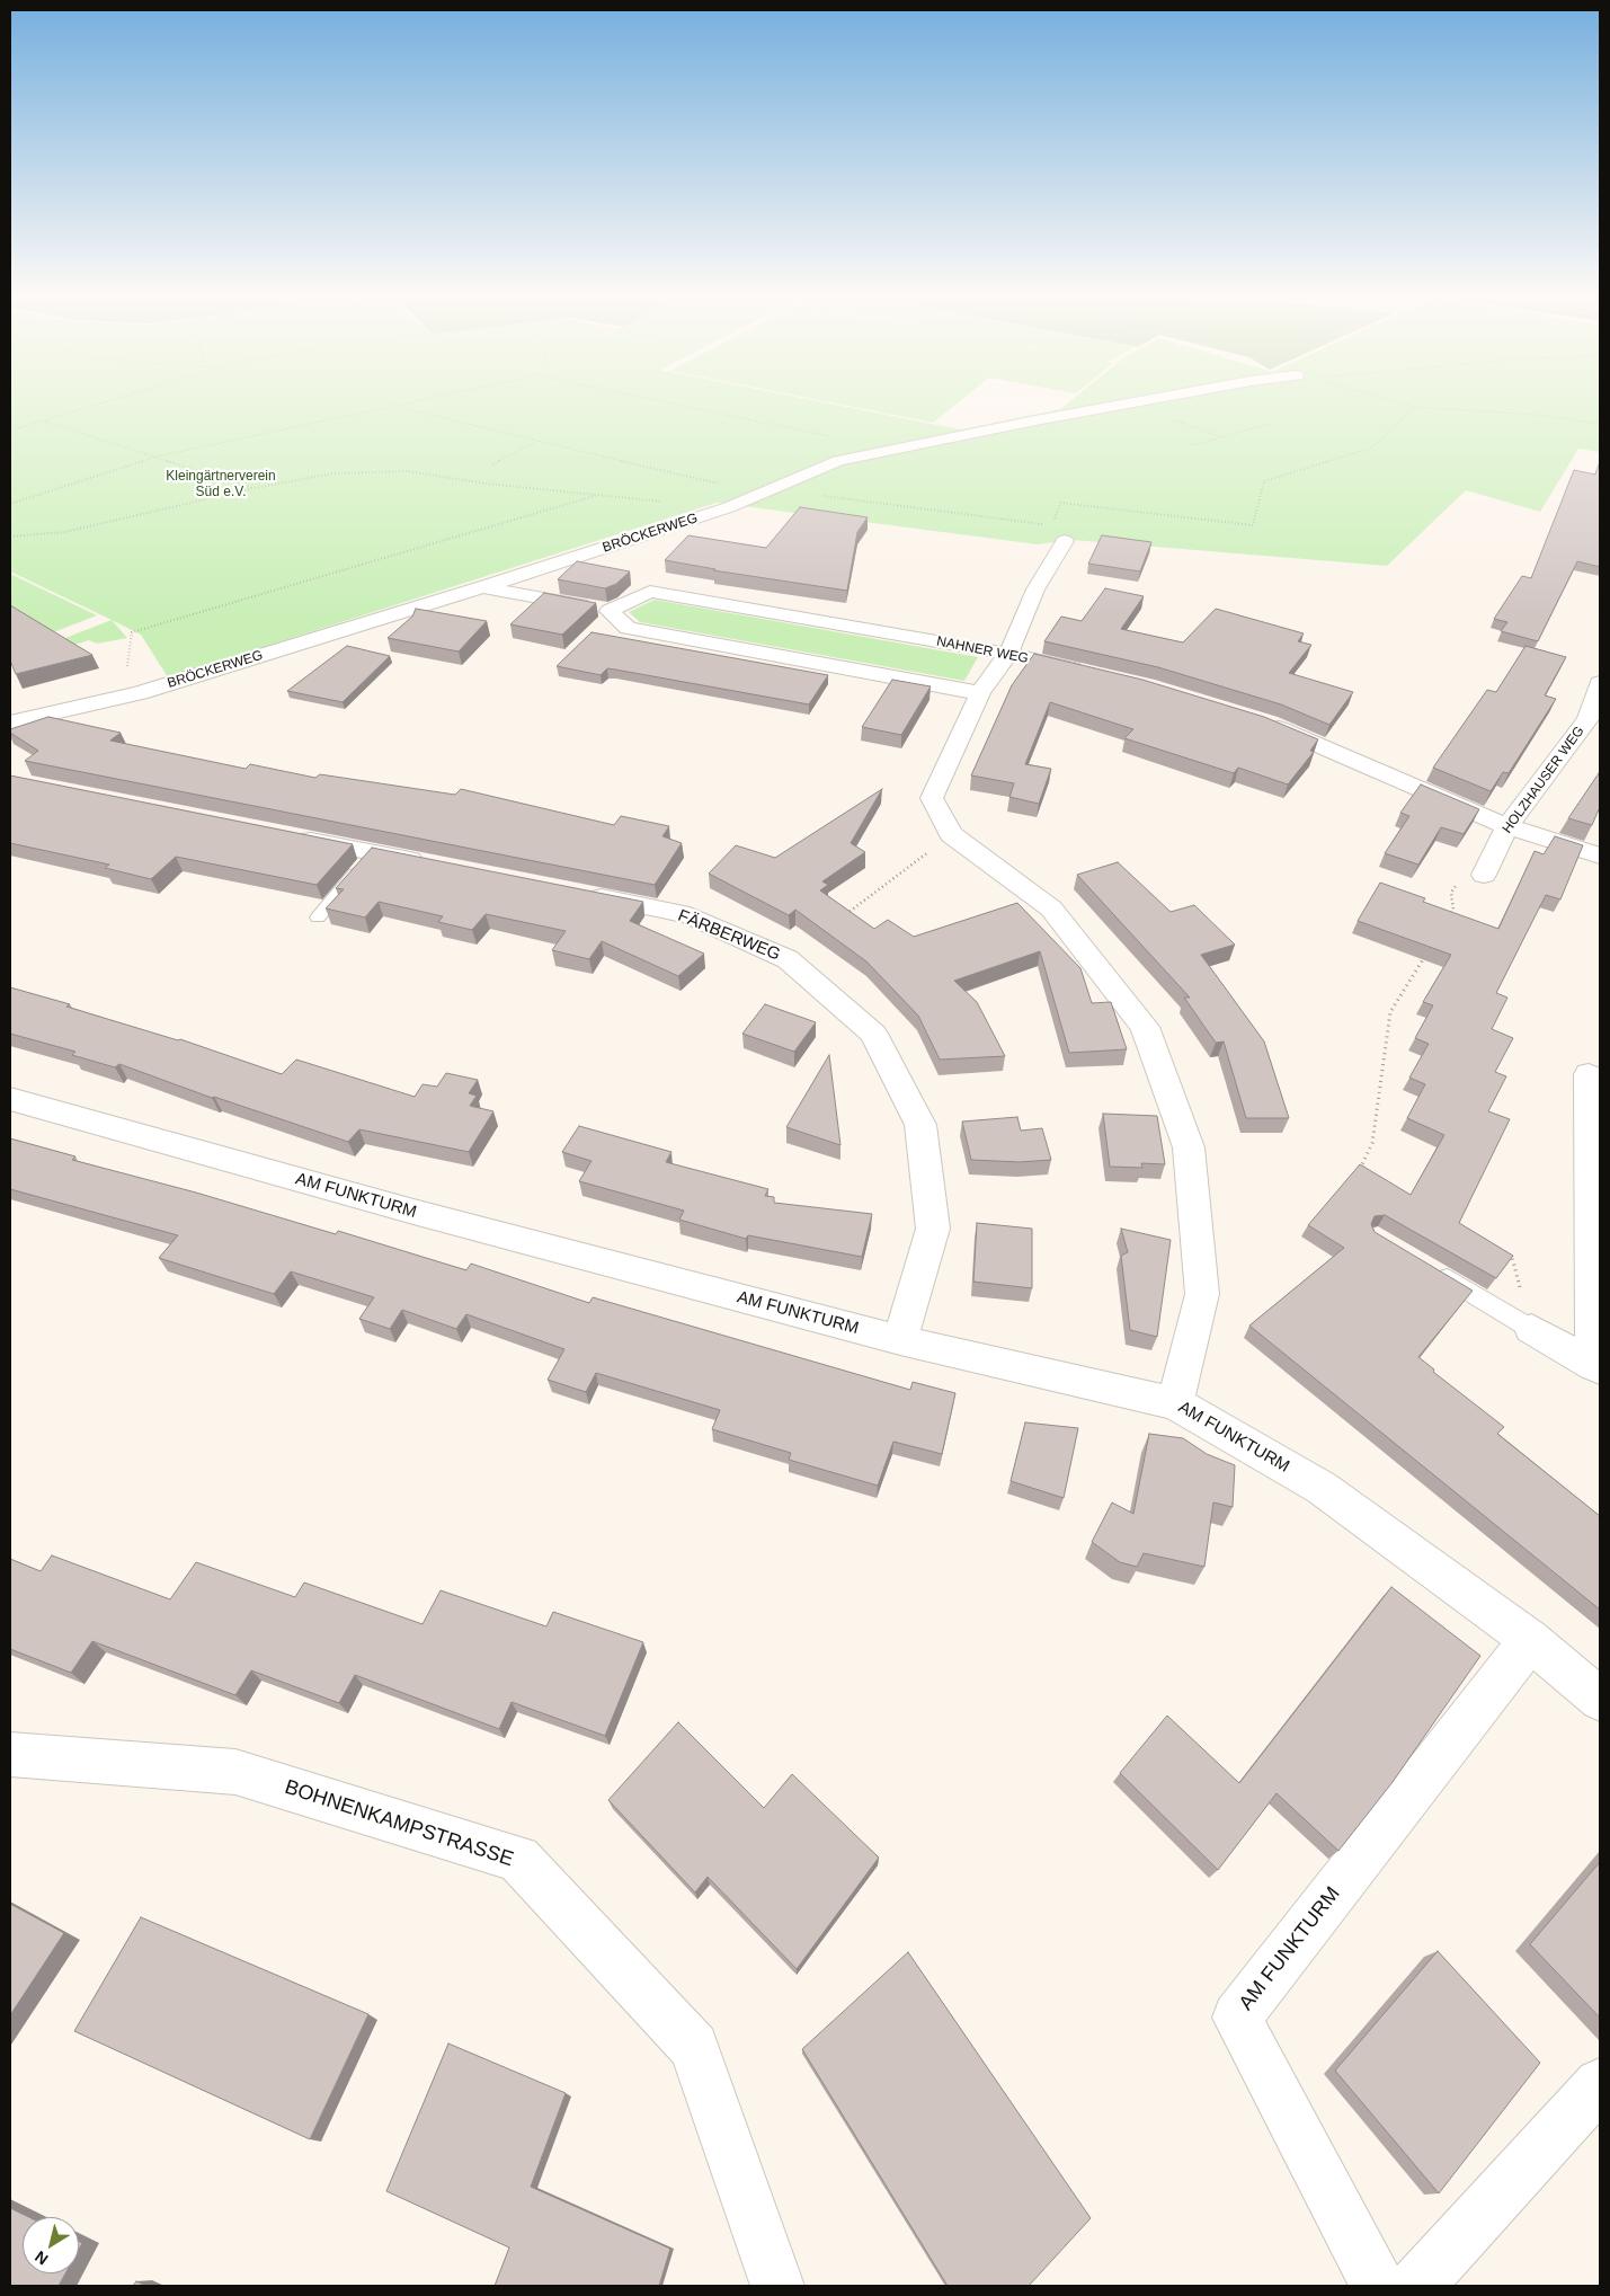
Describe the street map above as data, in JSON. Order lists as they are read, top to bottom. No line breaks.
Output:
{"streets":{"street":["BRÖCKERWEG","NAHNER WEG","HOLZHAUSER WEG","FÄRBERWEG","AM FUNKTURM","BOHNENKAMPSTRASSE"]},"crossings":[["FÄRBERWEG","AM FUNKTURM"]],"parks":["Kleingärtnerverein Süd e.V."],"north":"bottom left"}
